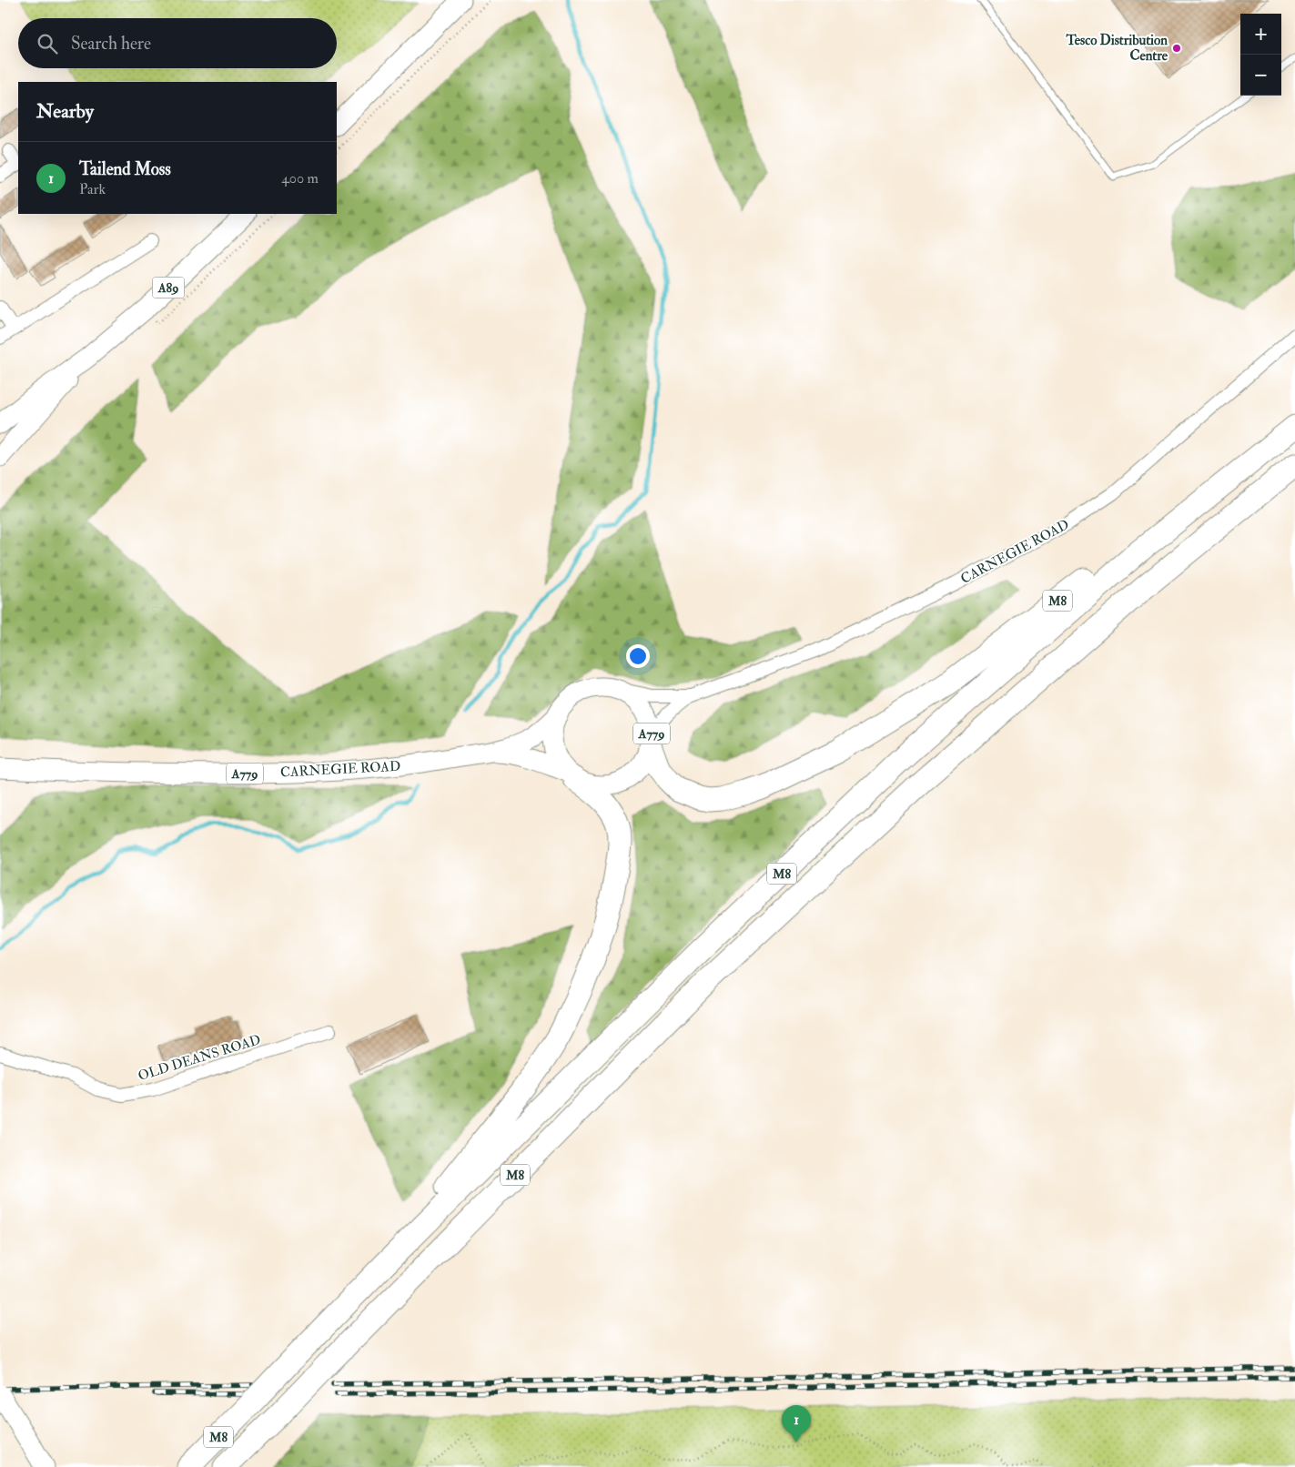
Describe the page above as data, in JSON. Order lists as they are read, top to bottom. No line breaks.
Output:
{"streets":{"highway":["M8"],"main road":["A89","CARNEGIE ROAD","A779"],"street":["OLD DEANS ROAD"]},"crossings":[["CARNEGIE ROAD","M8"],["CARNEGIE ROAD","A779"],["M8","A779"]],"places":["Tesco Distribution Centre"],"page":{"map_buttons":["+","−"],"search":"Search here","heading":"Nearby","list":[{"mark":"1","name":"Tailend Moss","note":"Park","value":"400 m"}],"pins":"1"}}
